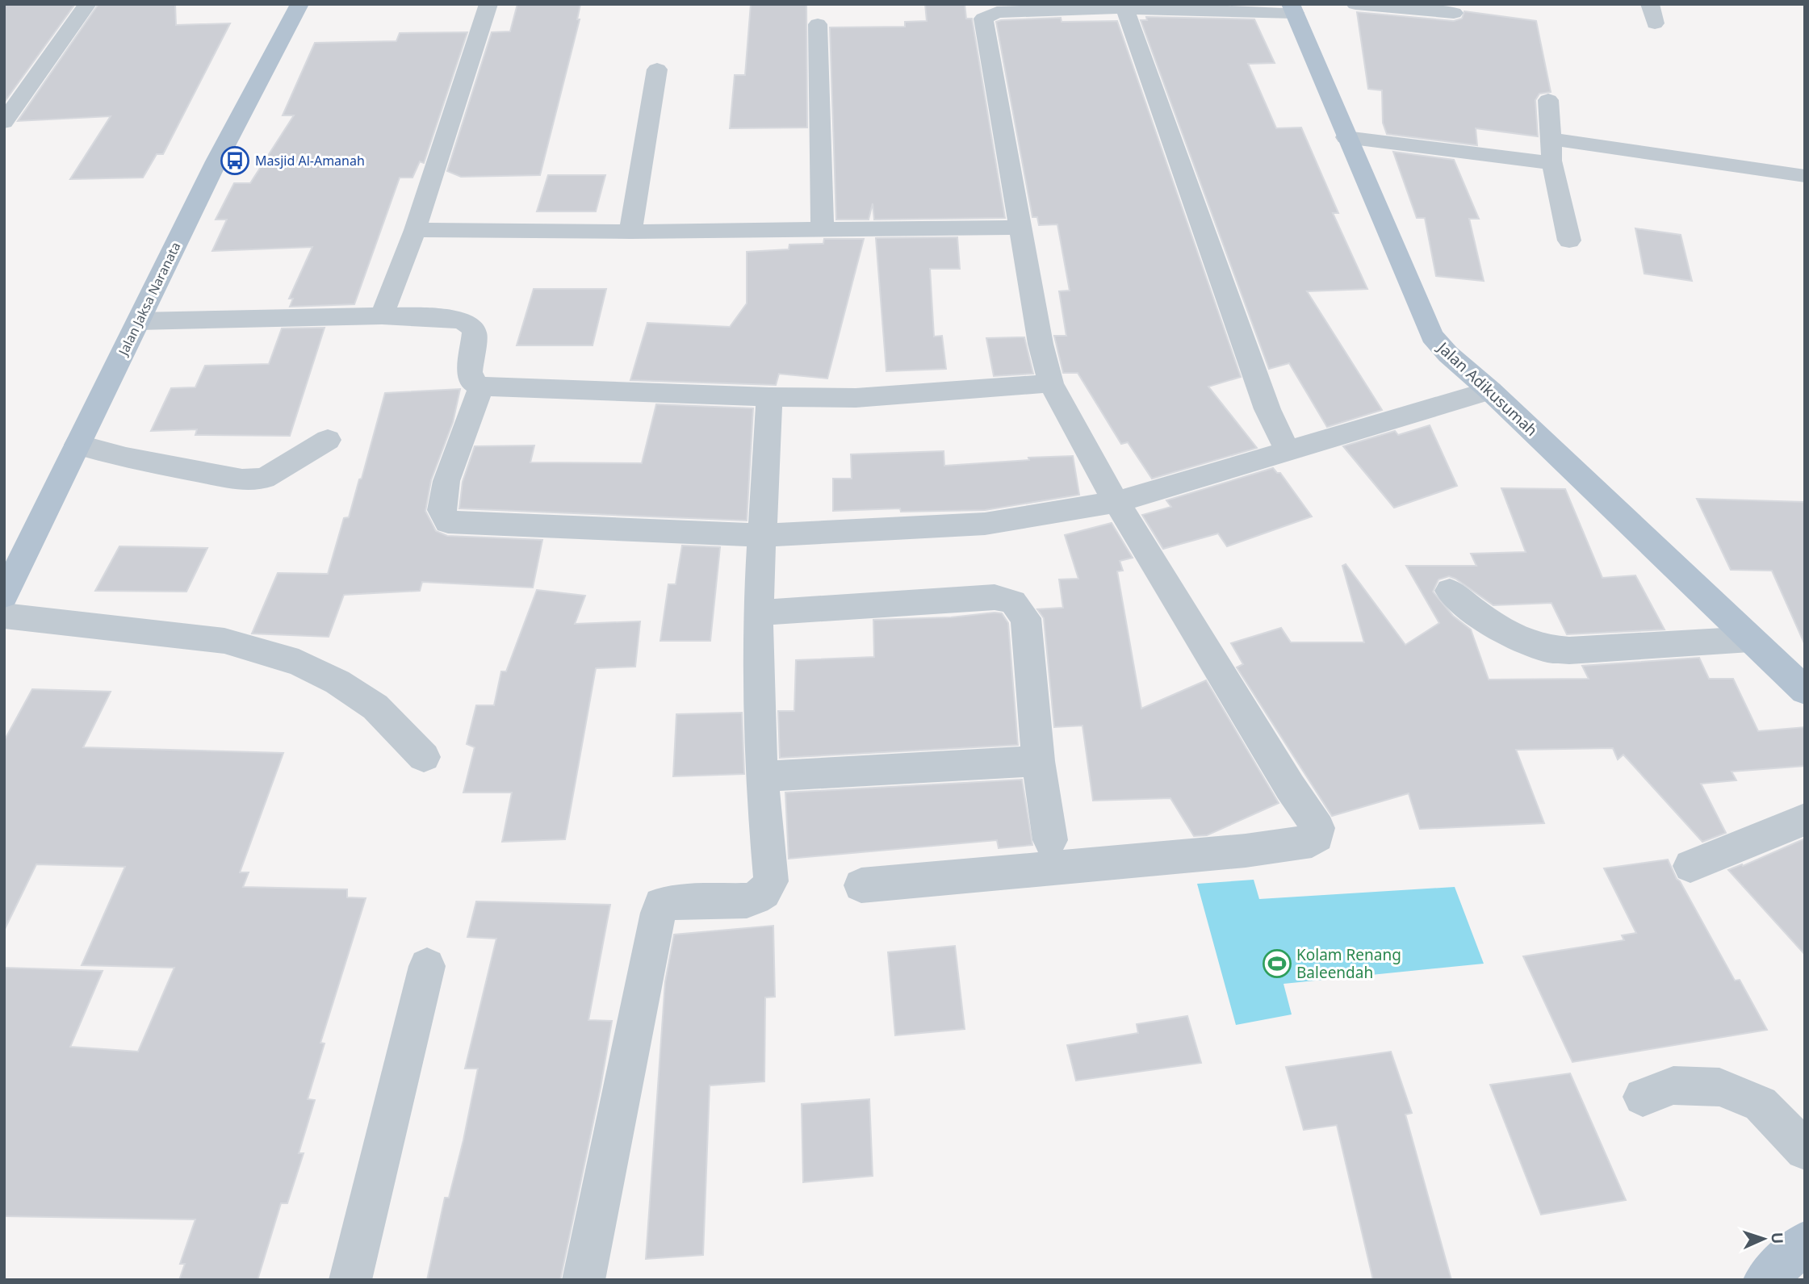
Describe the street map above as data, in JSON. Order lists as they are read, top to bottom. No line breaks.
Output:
{"streets":{"main road":["Jalan Jaksa Naranata","Jalan Adikusumah"]},"places":{"bus stop":["Masjid Al-Amanah"],"sports":["Kolam Renang Baleendah"]},"north":"right"}
